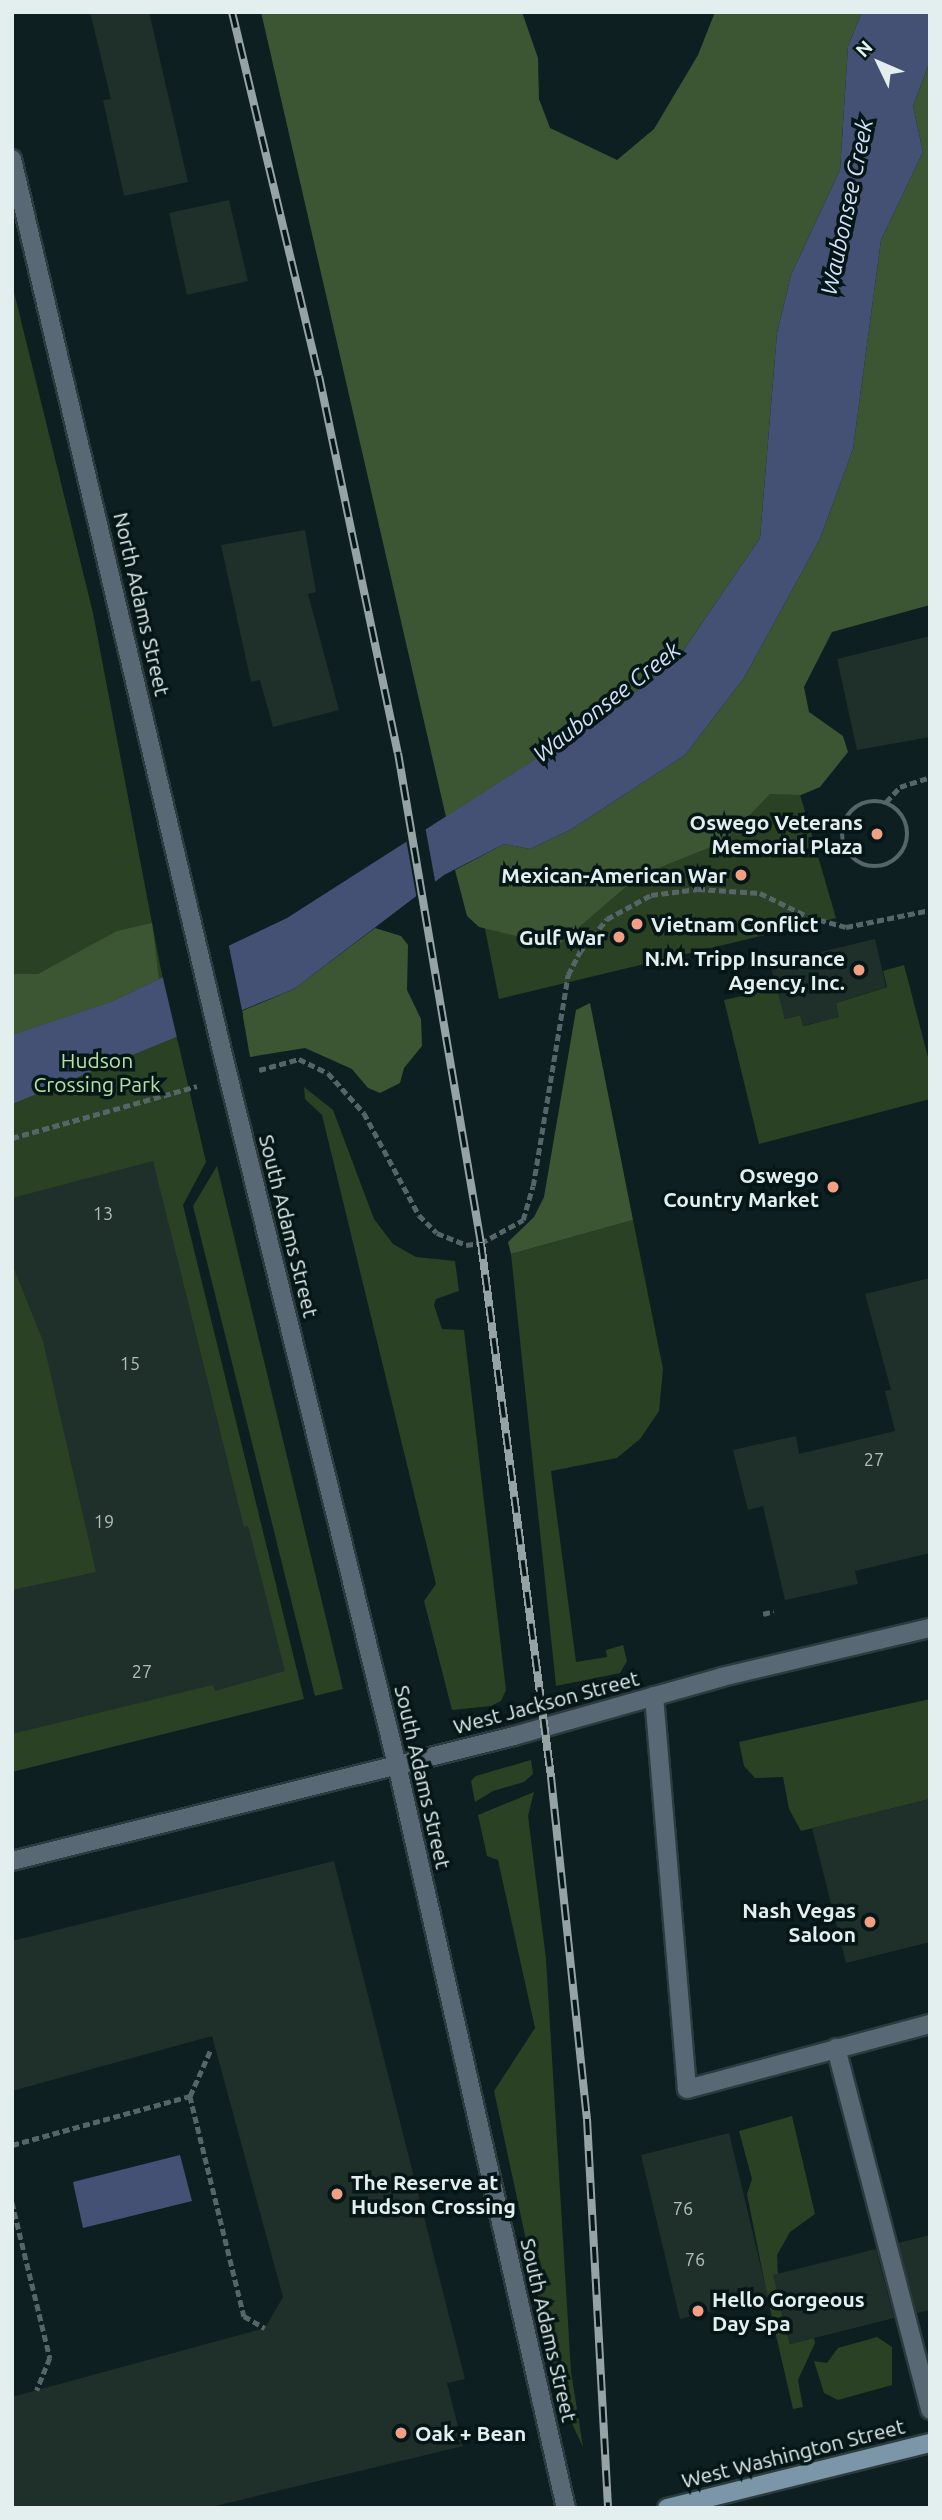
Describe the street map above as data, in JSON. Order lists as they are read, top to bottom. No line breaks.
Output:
{"streets":{"main road":["West Washington Street"],"street":["North Adams Street","South Adams Street","West Jackson Street"]},"crossings":[["North Adams Street","South Adams Street"],["South Adams Street","West Jackson Street"]],"water":["Waubonsee Creek"],"parks":["Hudson Crossing Park"],"places":["Oswego Veterans Memorial Plaza","Mexican-American War","Vietnam Conflict","Gulf War","N.M. Tripp Insurance Agency, Inc.","Oswego Country Market","Nash Vegas Saloon","The Reserve at Hudson Crossing","Hello Gorgeous Day Spa","Oak + Bean"],"house_numbers":["13","15","27","19","27","76","76"],"north":"top left"}
